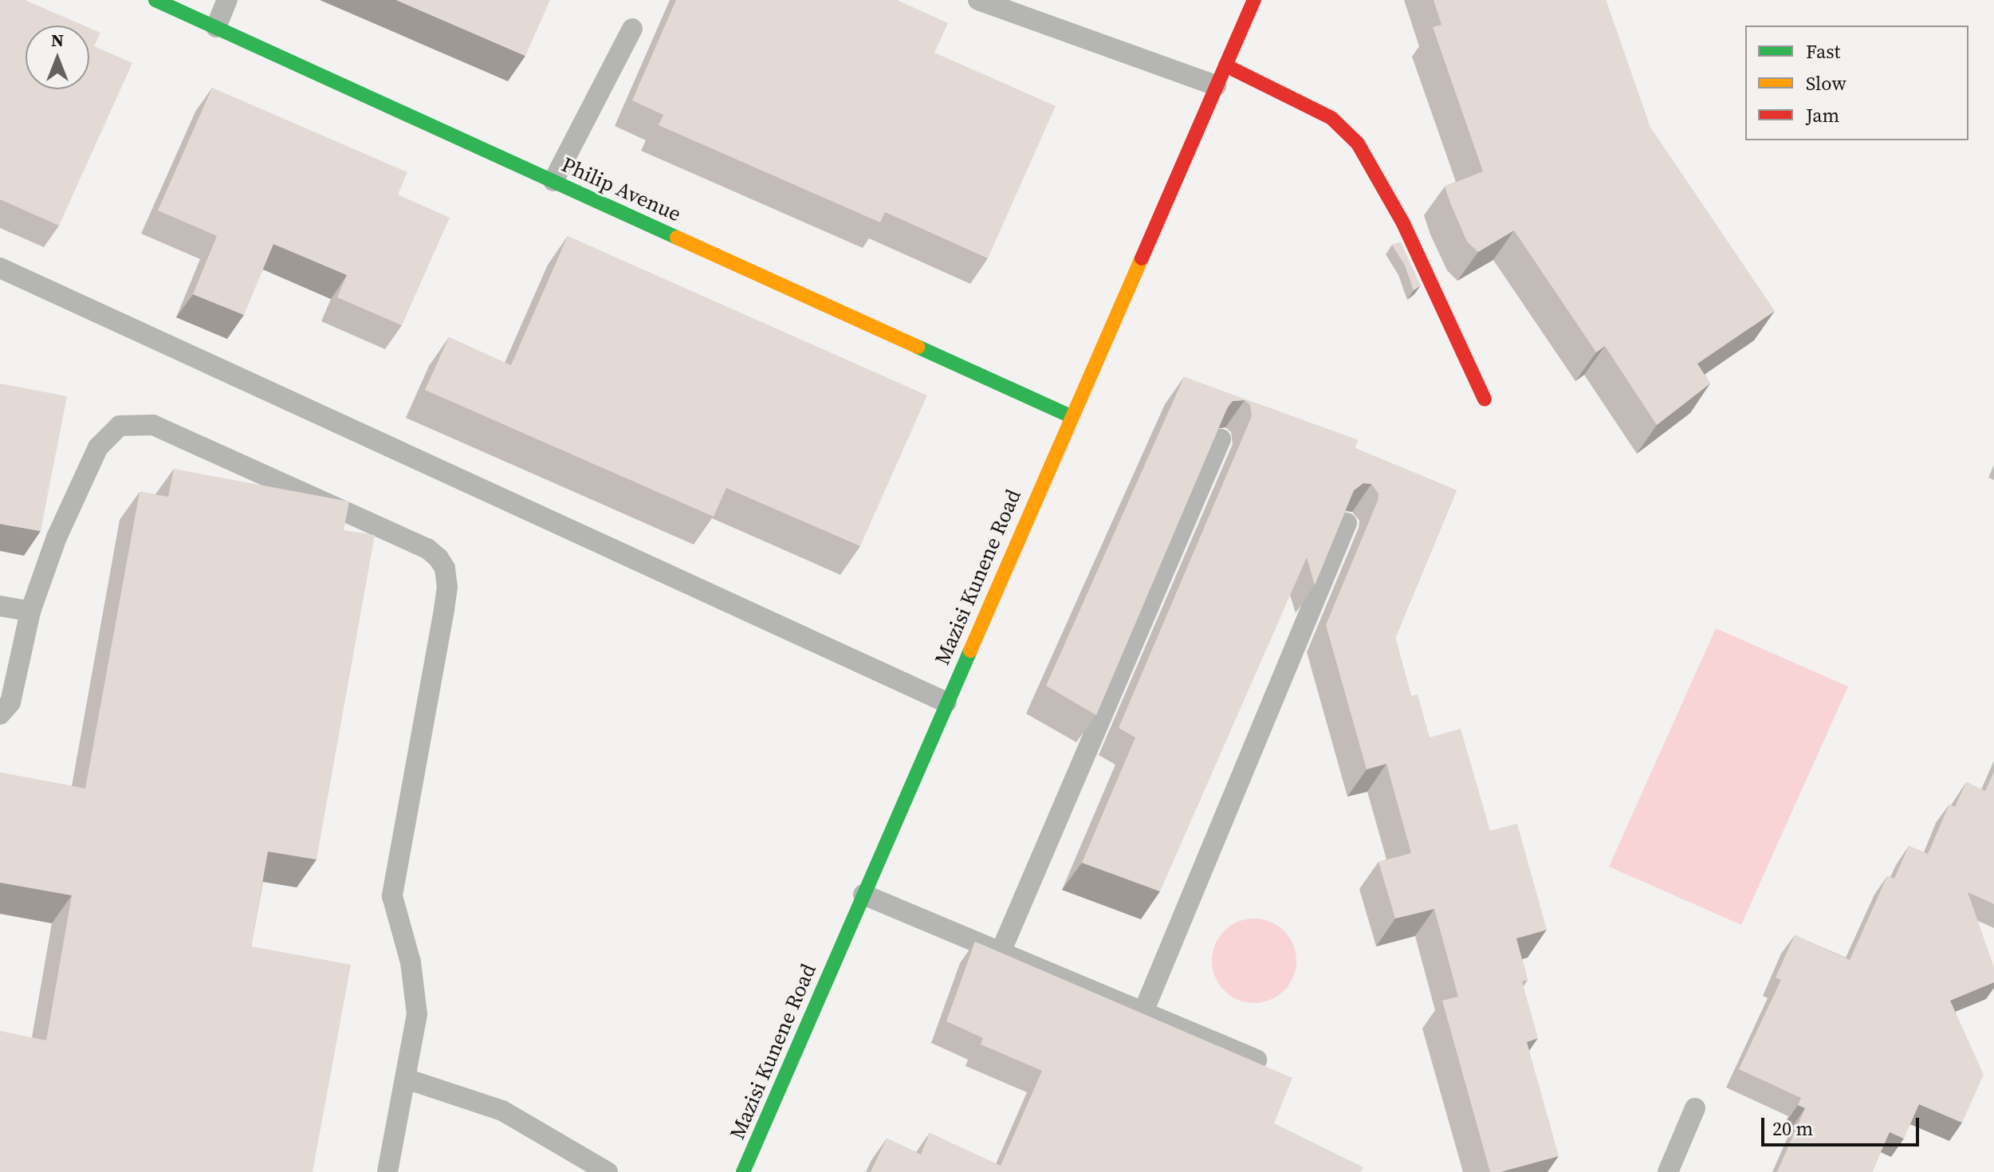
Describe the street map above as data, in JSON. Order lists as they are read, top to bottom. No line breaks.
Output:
{"streets":{"street":["Philip Avenue","Mazisi Kunene Road"]},"crossings":[["Philip Avenue","Mazisi Kunene Road"]],"legend":["Fast","Slow","Jam"],"scale_bar":"20 m","north":"top"}
